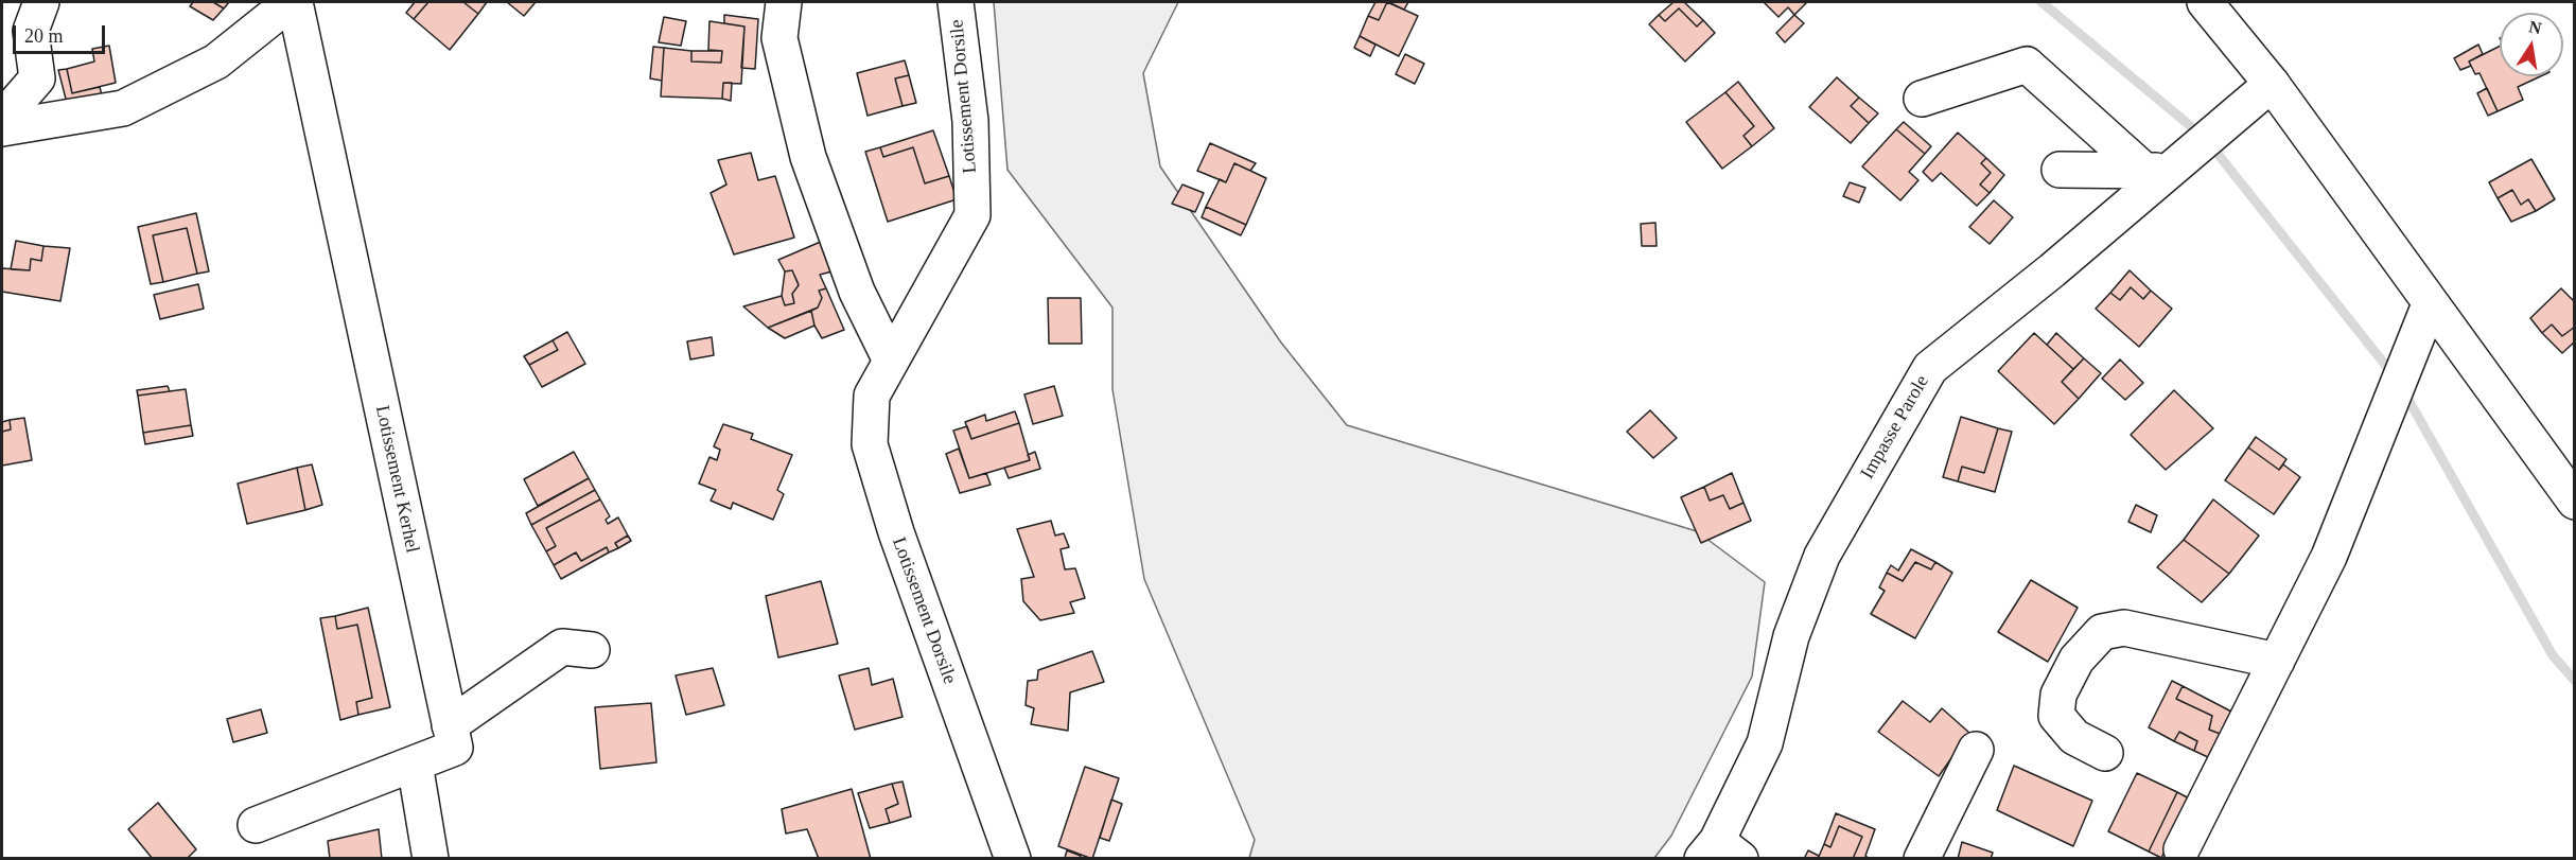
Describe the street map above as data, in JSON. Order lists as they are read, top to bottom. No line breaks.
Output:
{"streets":{"street":["Lotissement Dorsile","Impasse Parole","Lotissement Kerhel"]},"scale_bar":"20 m","north":"top"}
